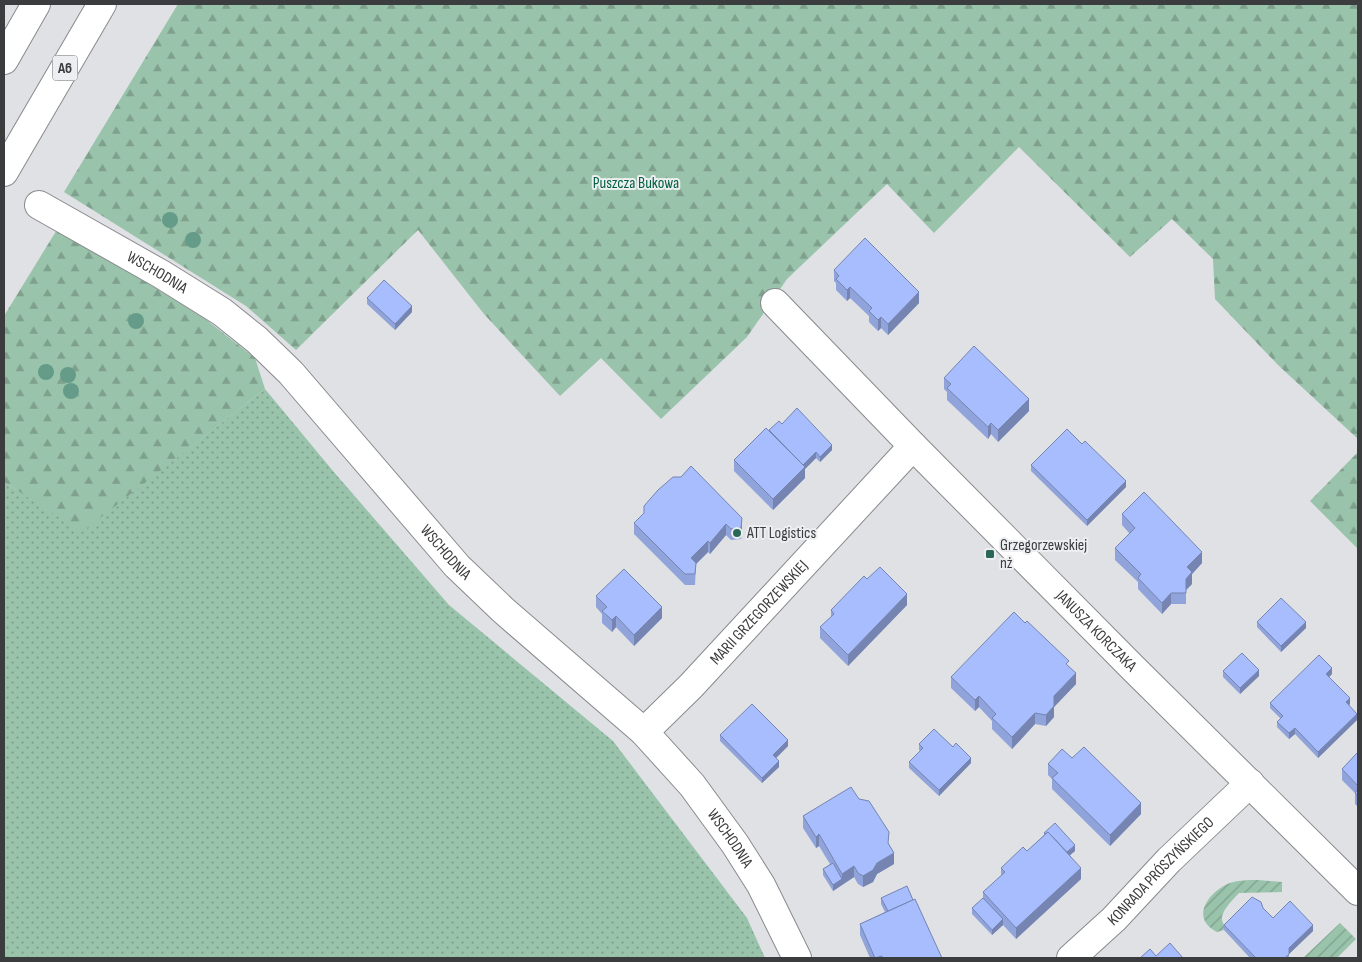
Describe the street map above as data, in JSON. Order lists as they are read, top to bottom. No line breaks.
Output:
{"streets":{"main road":["A6","WSCHODNIA","MARII GRZEGORZEWSKIEJ","JANUSZA KORCZAKA","KONRADA PRÓSZYŃSKIEGO"]},"crossings":[["WSCHODNIA","MARII GRZEGORZEWSKIEJ"],["MARII GRZEGORZEWSKIEJ","JANUSZA KORCZAKA"],["JANUSZA KORCZAKA","KONRADA PRÓSZYŃSKIEGO"]],"parks":["Puszcza Bukowa"],"places":{"other":["ATT Logistics"],"transit":["Grzegorzewskiej nż"]}}
